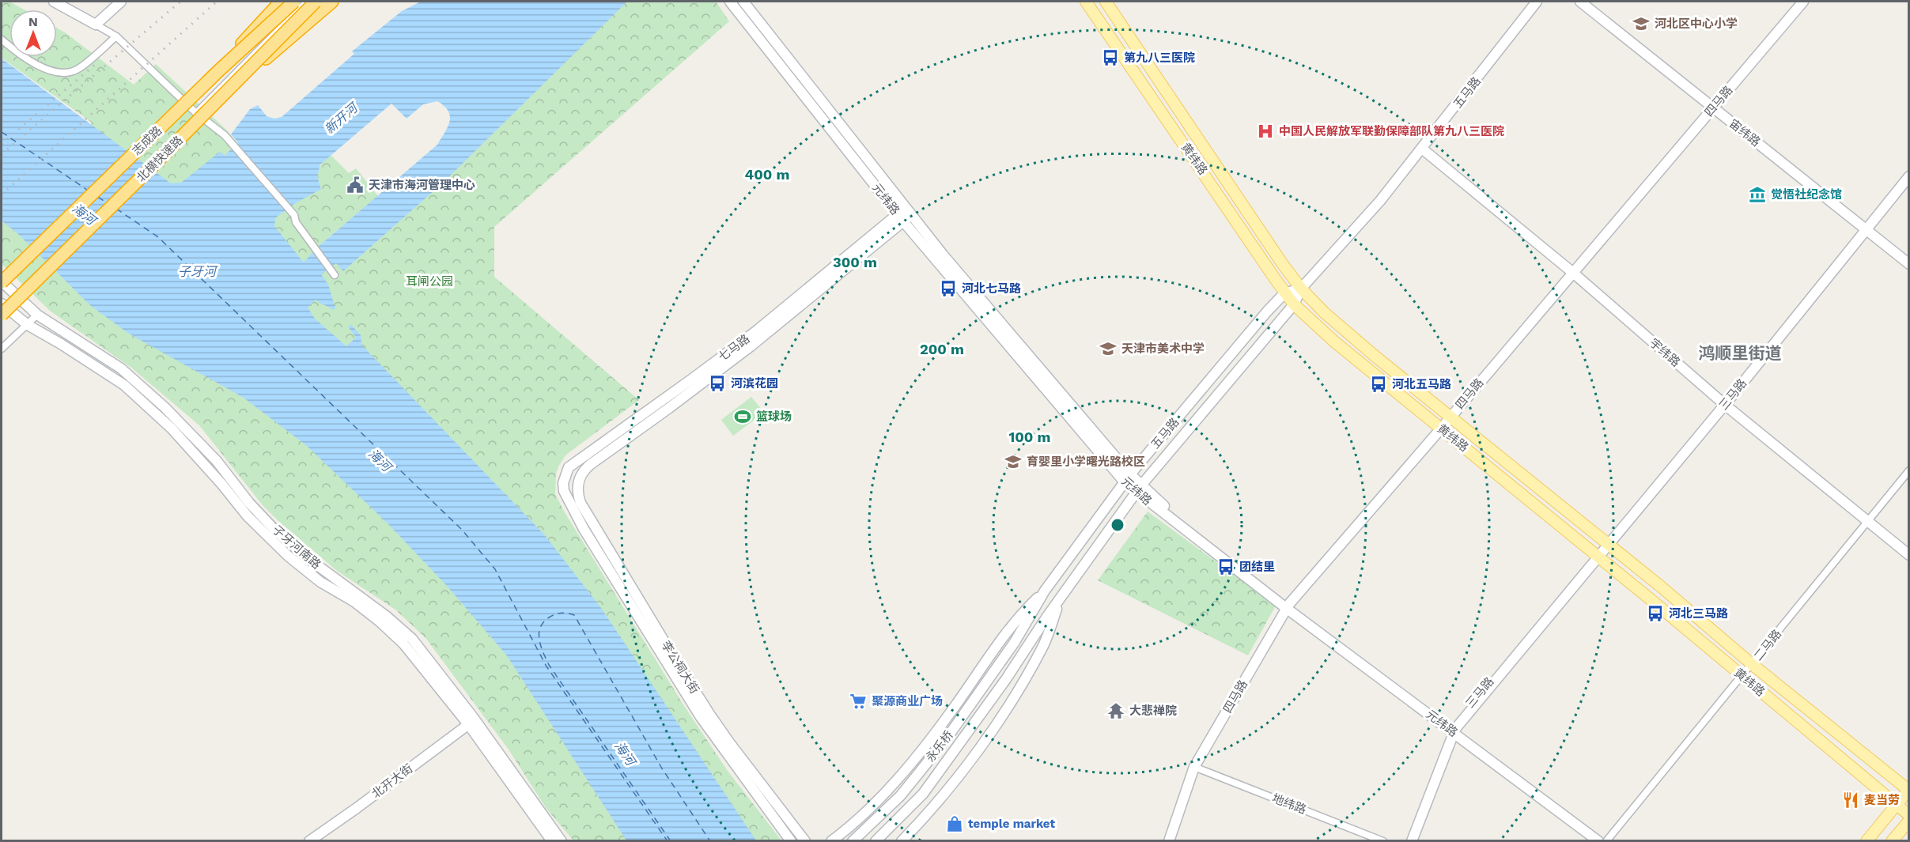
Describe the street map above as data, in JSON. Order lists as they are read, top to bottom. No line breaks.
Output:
{"streets":{"highway":["志成路","北横快速路"],"main road":["黄纬路"],"street":["五马路","四马路","宙纬路","元纬路","七马路","宇纬路","三马路","子牙河南路","二马路","李公祠大街","永乐桥","北开大街","地纬路"]},"crossings":[["五马路","黄纬路"],["五马路","元纬路"],["五马路","宇纬路"],["五马路","永乐桥"],["四马路","宙纬路"],["四马路","黄纬路"],["四马路","元纬路"],["四马路","宇纬路"],["四马路","地纬路"],["宙纬路","三马路"],["志成路","子牙河南路"],["黄纬路","三马路"],["黄纬路","二马路"],["元纬路","七马路"],["元纬路","三马路"],["元纬路","二马路"],["七马路","李公祠大街"],["宇纬路","三马路"],["宇纬路","二马路"],["子牙河南路","北开大街"]],"districts":["鸿顺里街道"],"water":["新开河","海河","子牙河"],"parks":["耳闸公园"],"places":{"school or university":["河北区中心小学","天津市美术中学","育婴里小学曙光路校区"],"bus stop":["第九八三医院","河北七马路","河滨花园","河北五马路","团结里","河北三马路"],"hospital":["中国人民解放军联勤保障部队第九八三医院"],"public building":["天津市海河管理中心"],"museum":["觉悟社纪念馆"],"sports":["篮球场"],"supermarket":["聚源商业广场"],"temple":["大悲禅院"],"restaurant":["麦当劳"],"shop":["temple market"]},"north":"top","rings":["400 m","300 m","200 m","100 m"]}
